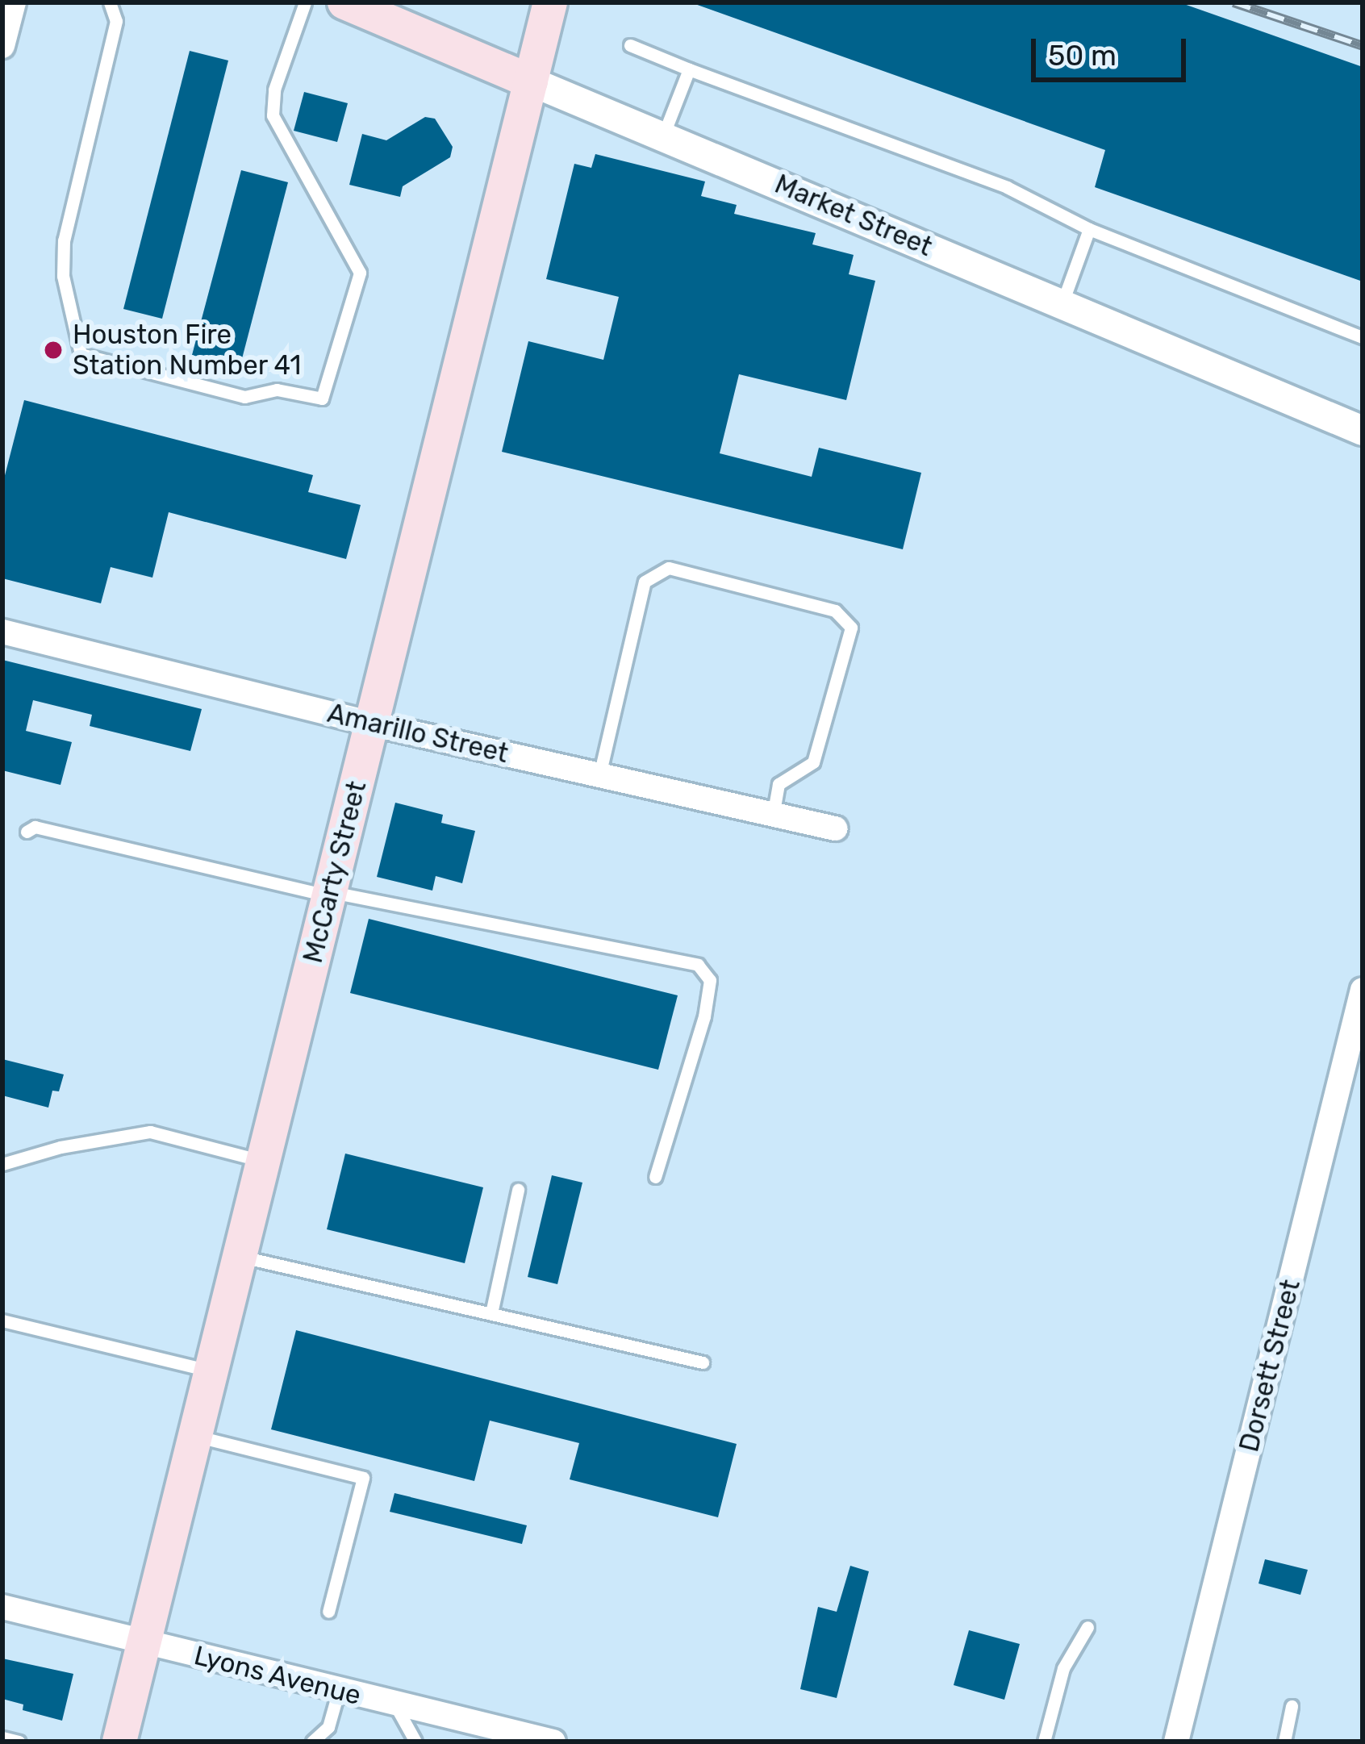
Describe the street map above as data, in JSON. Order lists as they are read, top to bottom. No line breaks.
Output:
{"streets":{"main road":["Market Street","McCarty Street"],"street":["Amarillo Street","Dorsett Street","Lyons Avenue"]},"crossings":[["Market Street","McCarty Street"],["Amarillo Street","McCarty Street"],["McCarty Street","Lyons Avenue"]],"places":["Houston Fire Station Number 41"],"scale_bar":"50 m"}
